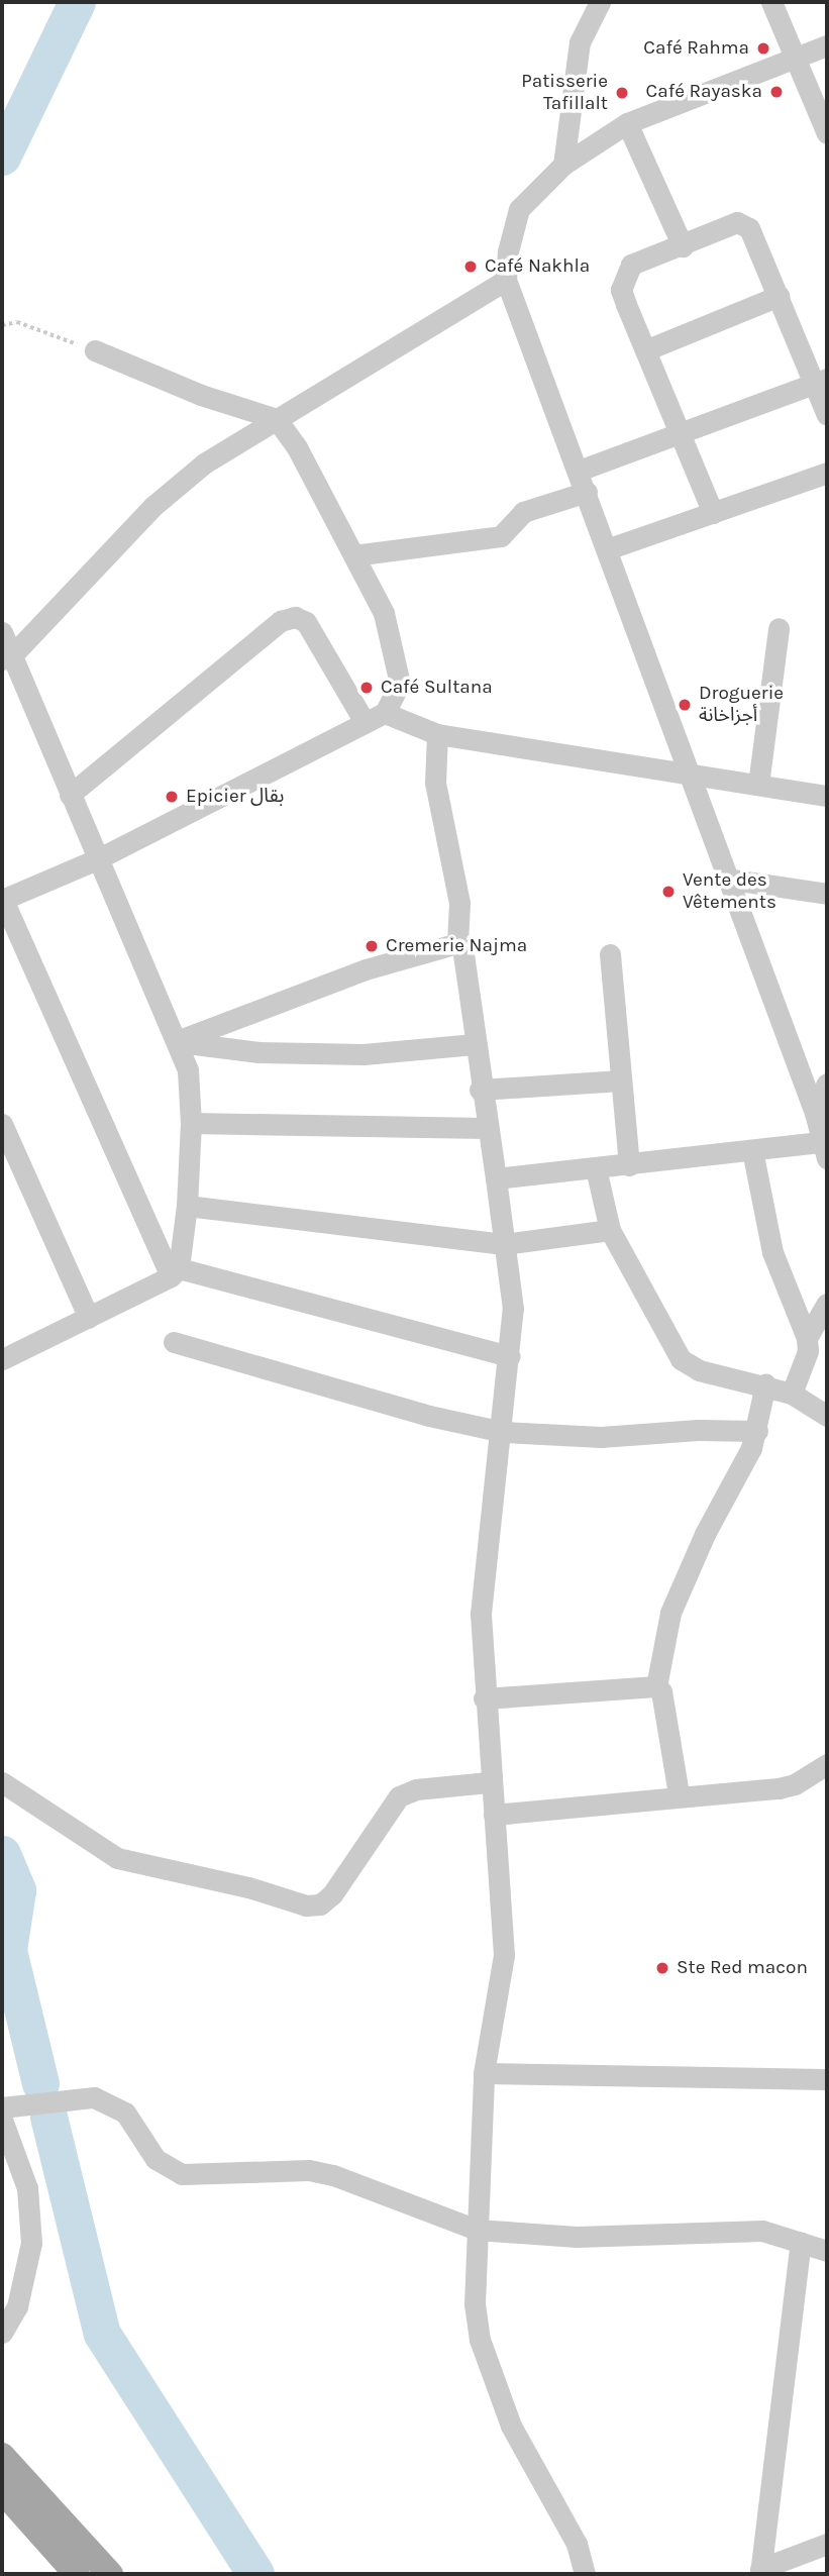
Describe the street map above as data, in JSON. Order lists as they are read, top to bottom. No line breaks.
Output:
{"places":["Café Rahma","Café Rayaska","Patisserie Tafillalt","Café Nakhla","Café Sultana","Droguerie أجزاخانة","Epicier بقال","Vente des Vêtements","Cremerie Najma","Ste Red macon"]}
